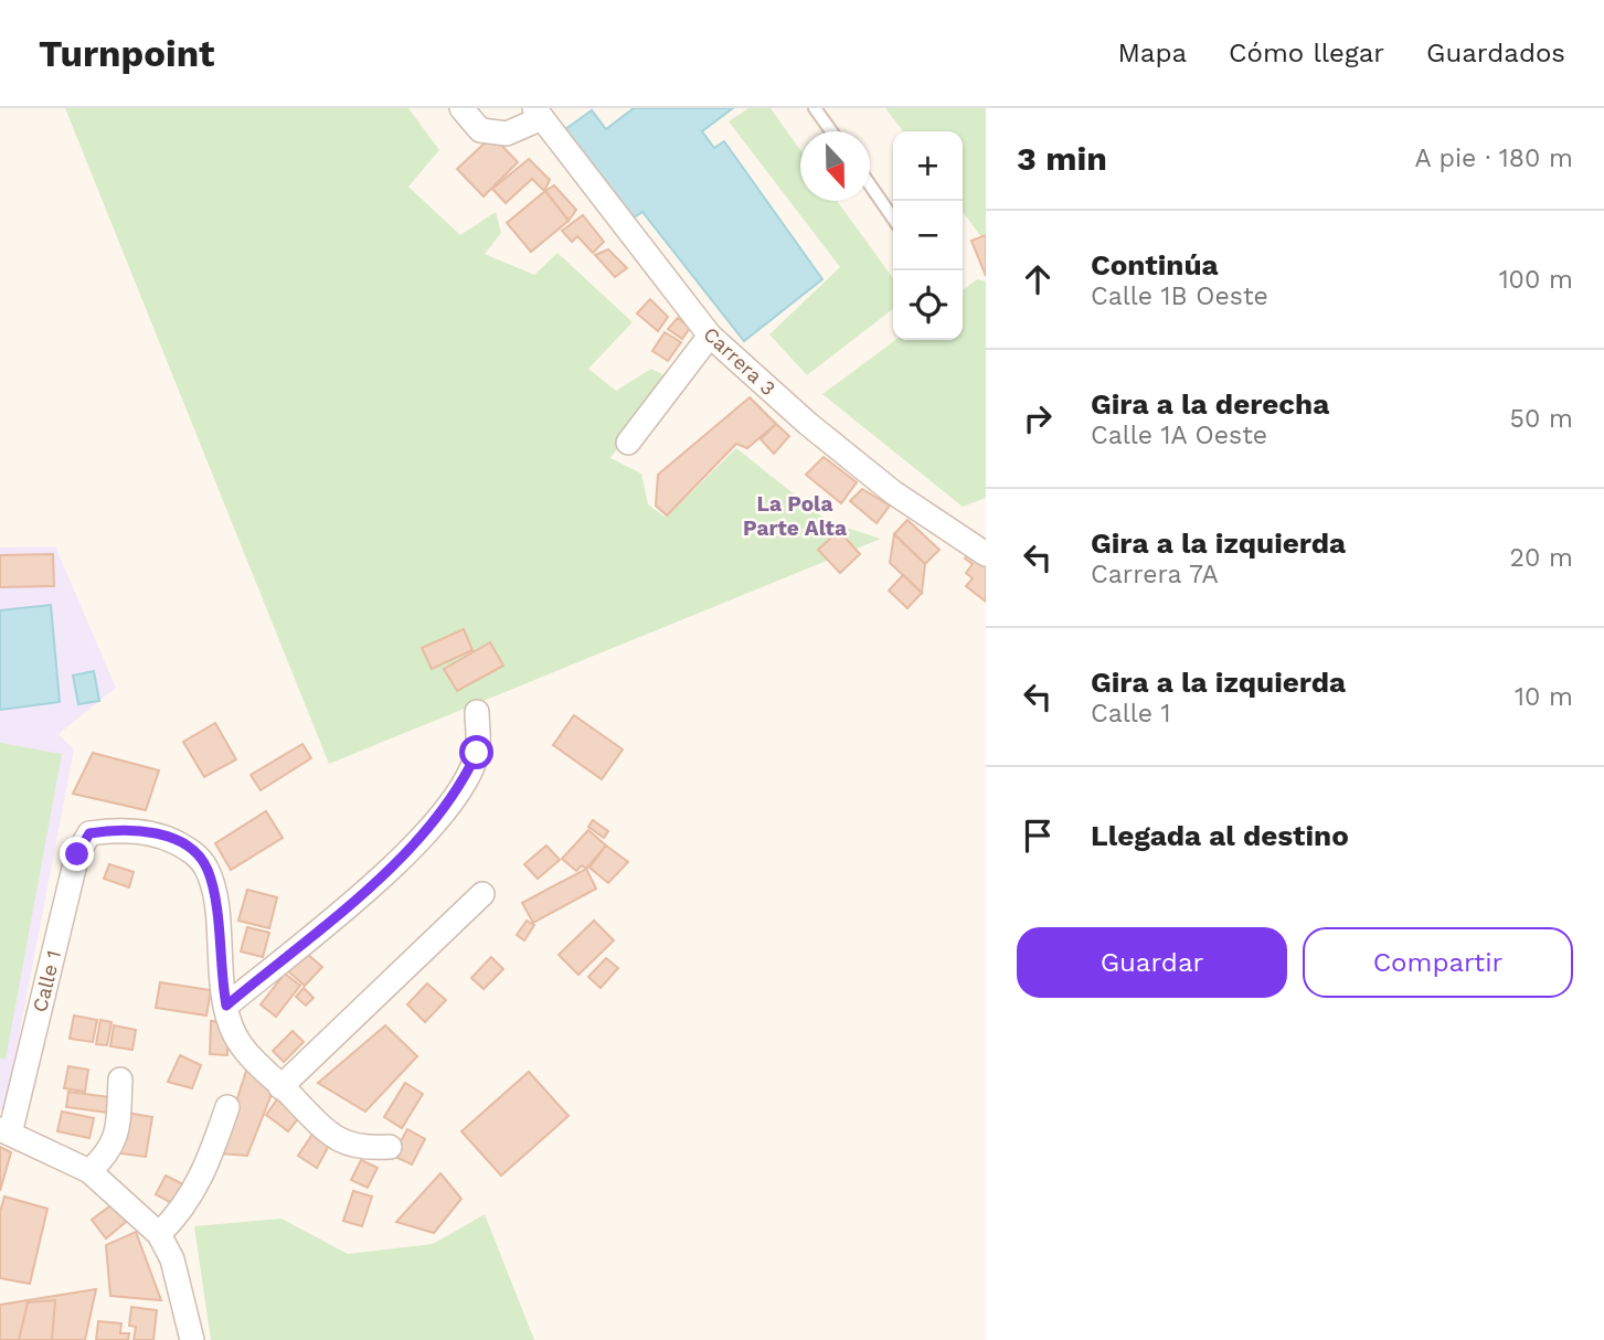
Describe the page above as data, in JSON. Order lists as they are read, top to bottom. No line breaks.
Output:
{"streets":{"street":["Carrera 3","Calle 1"]},"districts":["La Pola Parte Alta"],"north":"bottom","page":{"header":"Turnpoint","nav":["Mapa","Cómo llegar","Guardados"],"heading":["3 min","A pie · 180 m"],"map_buttons":["+","−"],"list":[["Continúa","Calle 1B Oeste","100 m"],["Gira a la derecha","Calle 1A Oeste","50 m"],["Gira a la izquierda","Carrera 7A","20 m"],["Gira a la izquierda","Calle 1","10 m"],"Llegada al destino"],"buttons":["Guardar","Compartir"]}}
